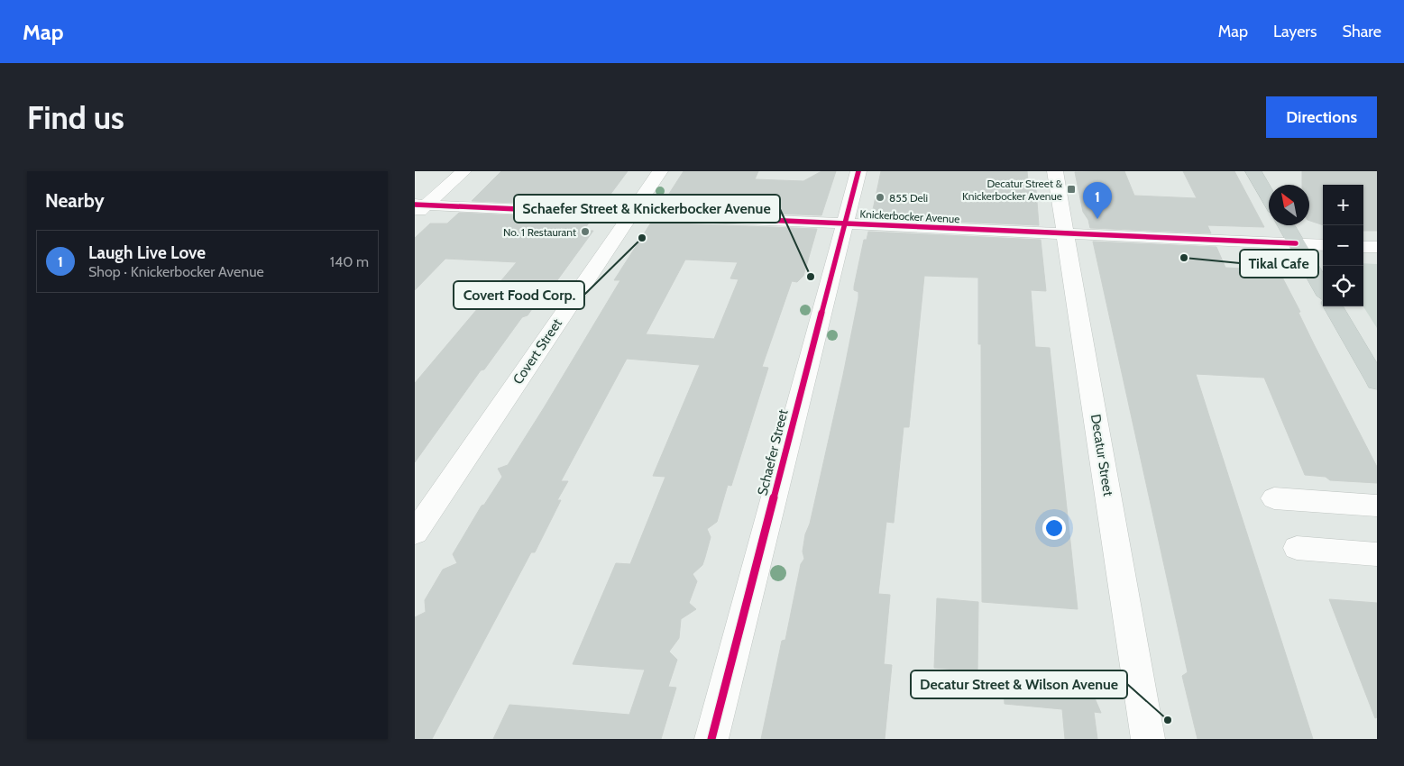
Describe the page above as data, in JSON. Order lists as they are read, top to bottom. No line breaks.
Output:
{"streets":{"street":["Knickerbocker Avenue","Covert Street","Schaefer Street","Decatur Street"]},"crossings":[["Knickerbocker Avenue","Covert Street"],["Knickerbocker Avenue","Schaefer Street"],["Knickerbocker Avenue","Decatur Street"]],"places":{"transit":["Decatur Street & Knickerbocker Avenue"],"other":["855 Deli","No. 1 Restaurant","Covert Food Corp.","Tikal Cafe","Schaefer Street & Knickerbocker Avenue","Decatur Street & Wilson Avenue"]},"north":"top left","page":{"header":"Map","nav":["Map","Layers","Share"],"buttons":"Directions","title":"Find us","heading":"Nearby","pins":"1","map_buttons":["+","−"],"list":[{"mark":"1","name":"Laugh Live Love","note":"Shop · Knickerbocker Avenue","value":"140 m"}]}}
